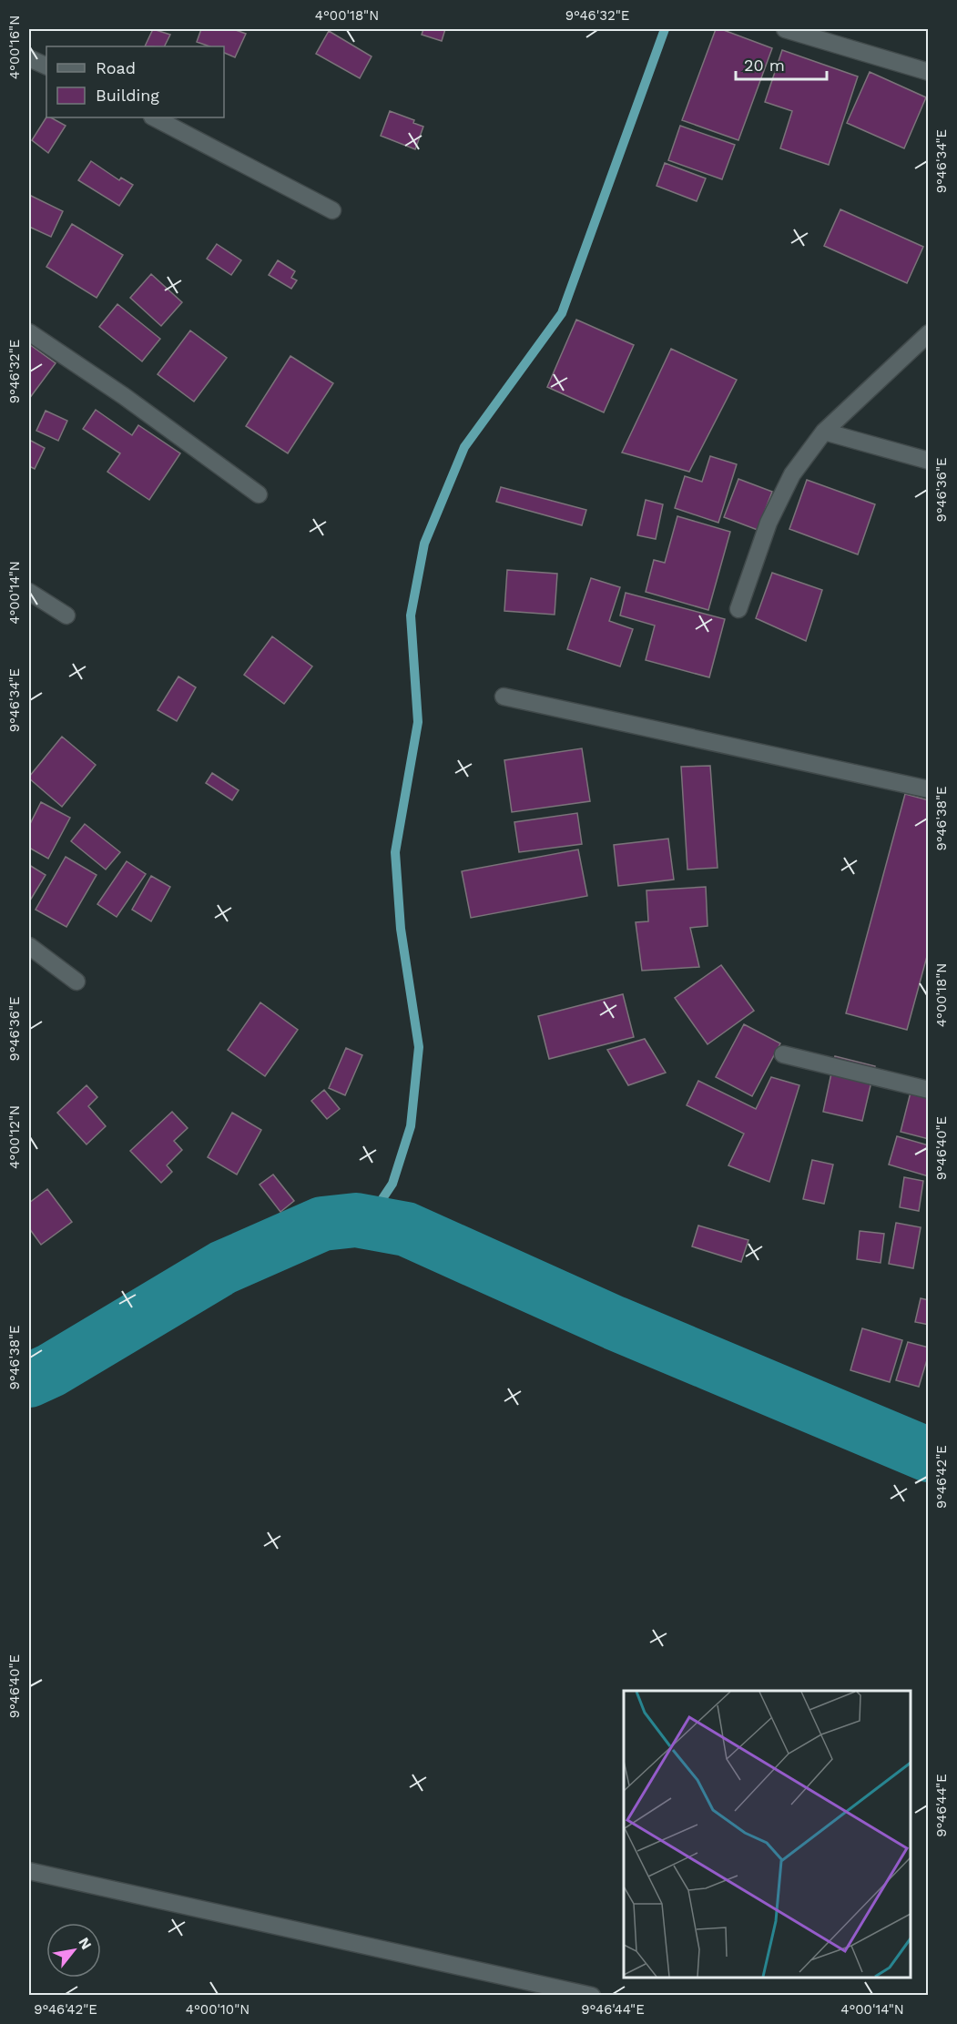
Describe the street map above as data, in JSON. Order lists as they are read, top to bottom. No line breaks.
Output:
{"legend":["Road","Building"],"scale_bar":"20 m","north":"top right","coordinates":["4°00'18\"N","9°46'32\"E","4°00'16\"N","9°46'34\"E","9°46'36\"E","4°00'14\"N","9°46'38\"E","4°00'12\"N","9°46'40\"E","9°46'42\"E","9°46'44\"E","4°00'10\"N"]}
